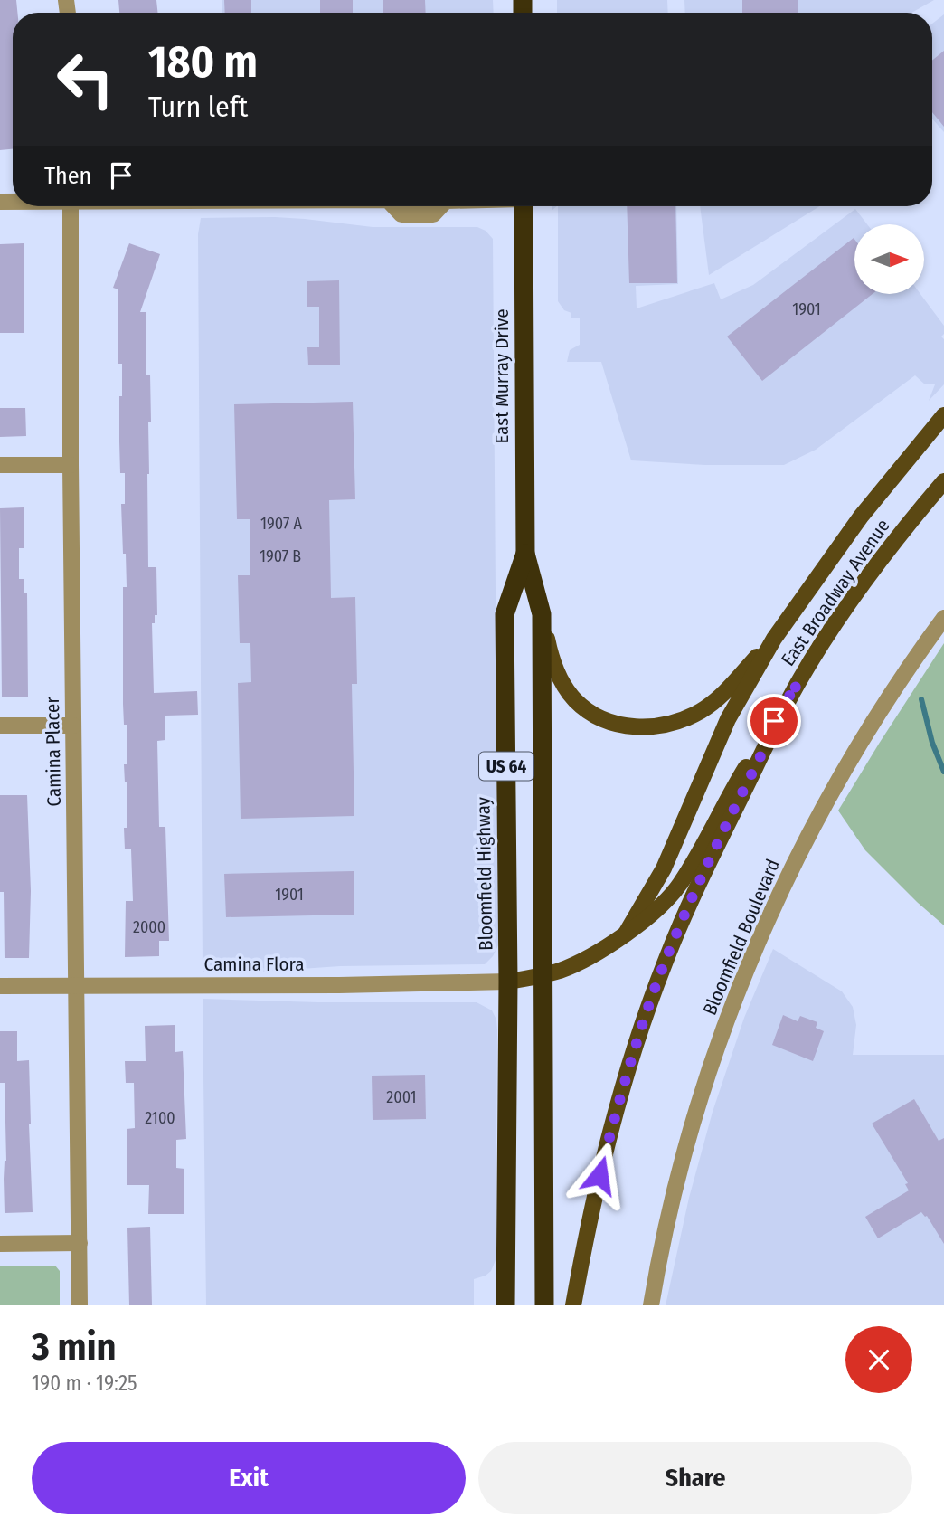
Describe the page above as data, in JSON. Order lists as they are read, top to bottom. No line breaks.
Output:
{"streets":{"highway":["East Murray Drive","US 64","Bloomfield Highway"],"main road":["East Broadway Avenue"],"street":["Camina Placer","Bloomfield Boulevard","Camina Flora"]},"crossings":[["East Murray Drive","US 64"],["East Murray Drive","Bloomfield Highway"],["East Broadway Avenue","US 64"],["East Broadway Avenue","Bloomfield Highway"],["East Broadway Avenue","Camina Flora"],["Camina Placer","Camina Flora"],["US 64","Bloomfield Highway"],["Bloomfield Highway","Camina Flora"]],"house_numbers":["1901","1907 A","1907 B","1901","2000","2001","2100"],"north":"right","page":{"turn":["180 m","Turn left"],"then":"Then","heading":["3 min","190 m · 19:25"],"buttons":["Exit","Share"]}}
